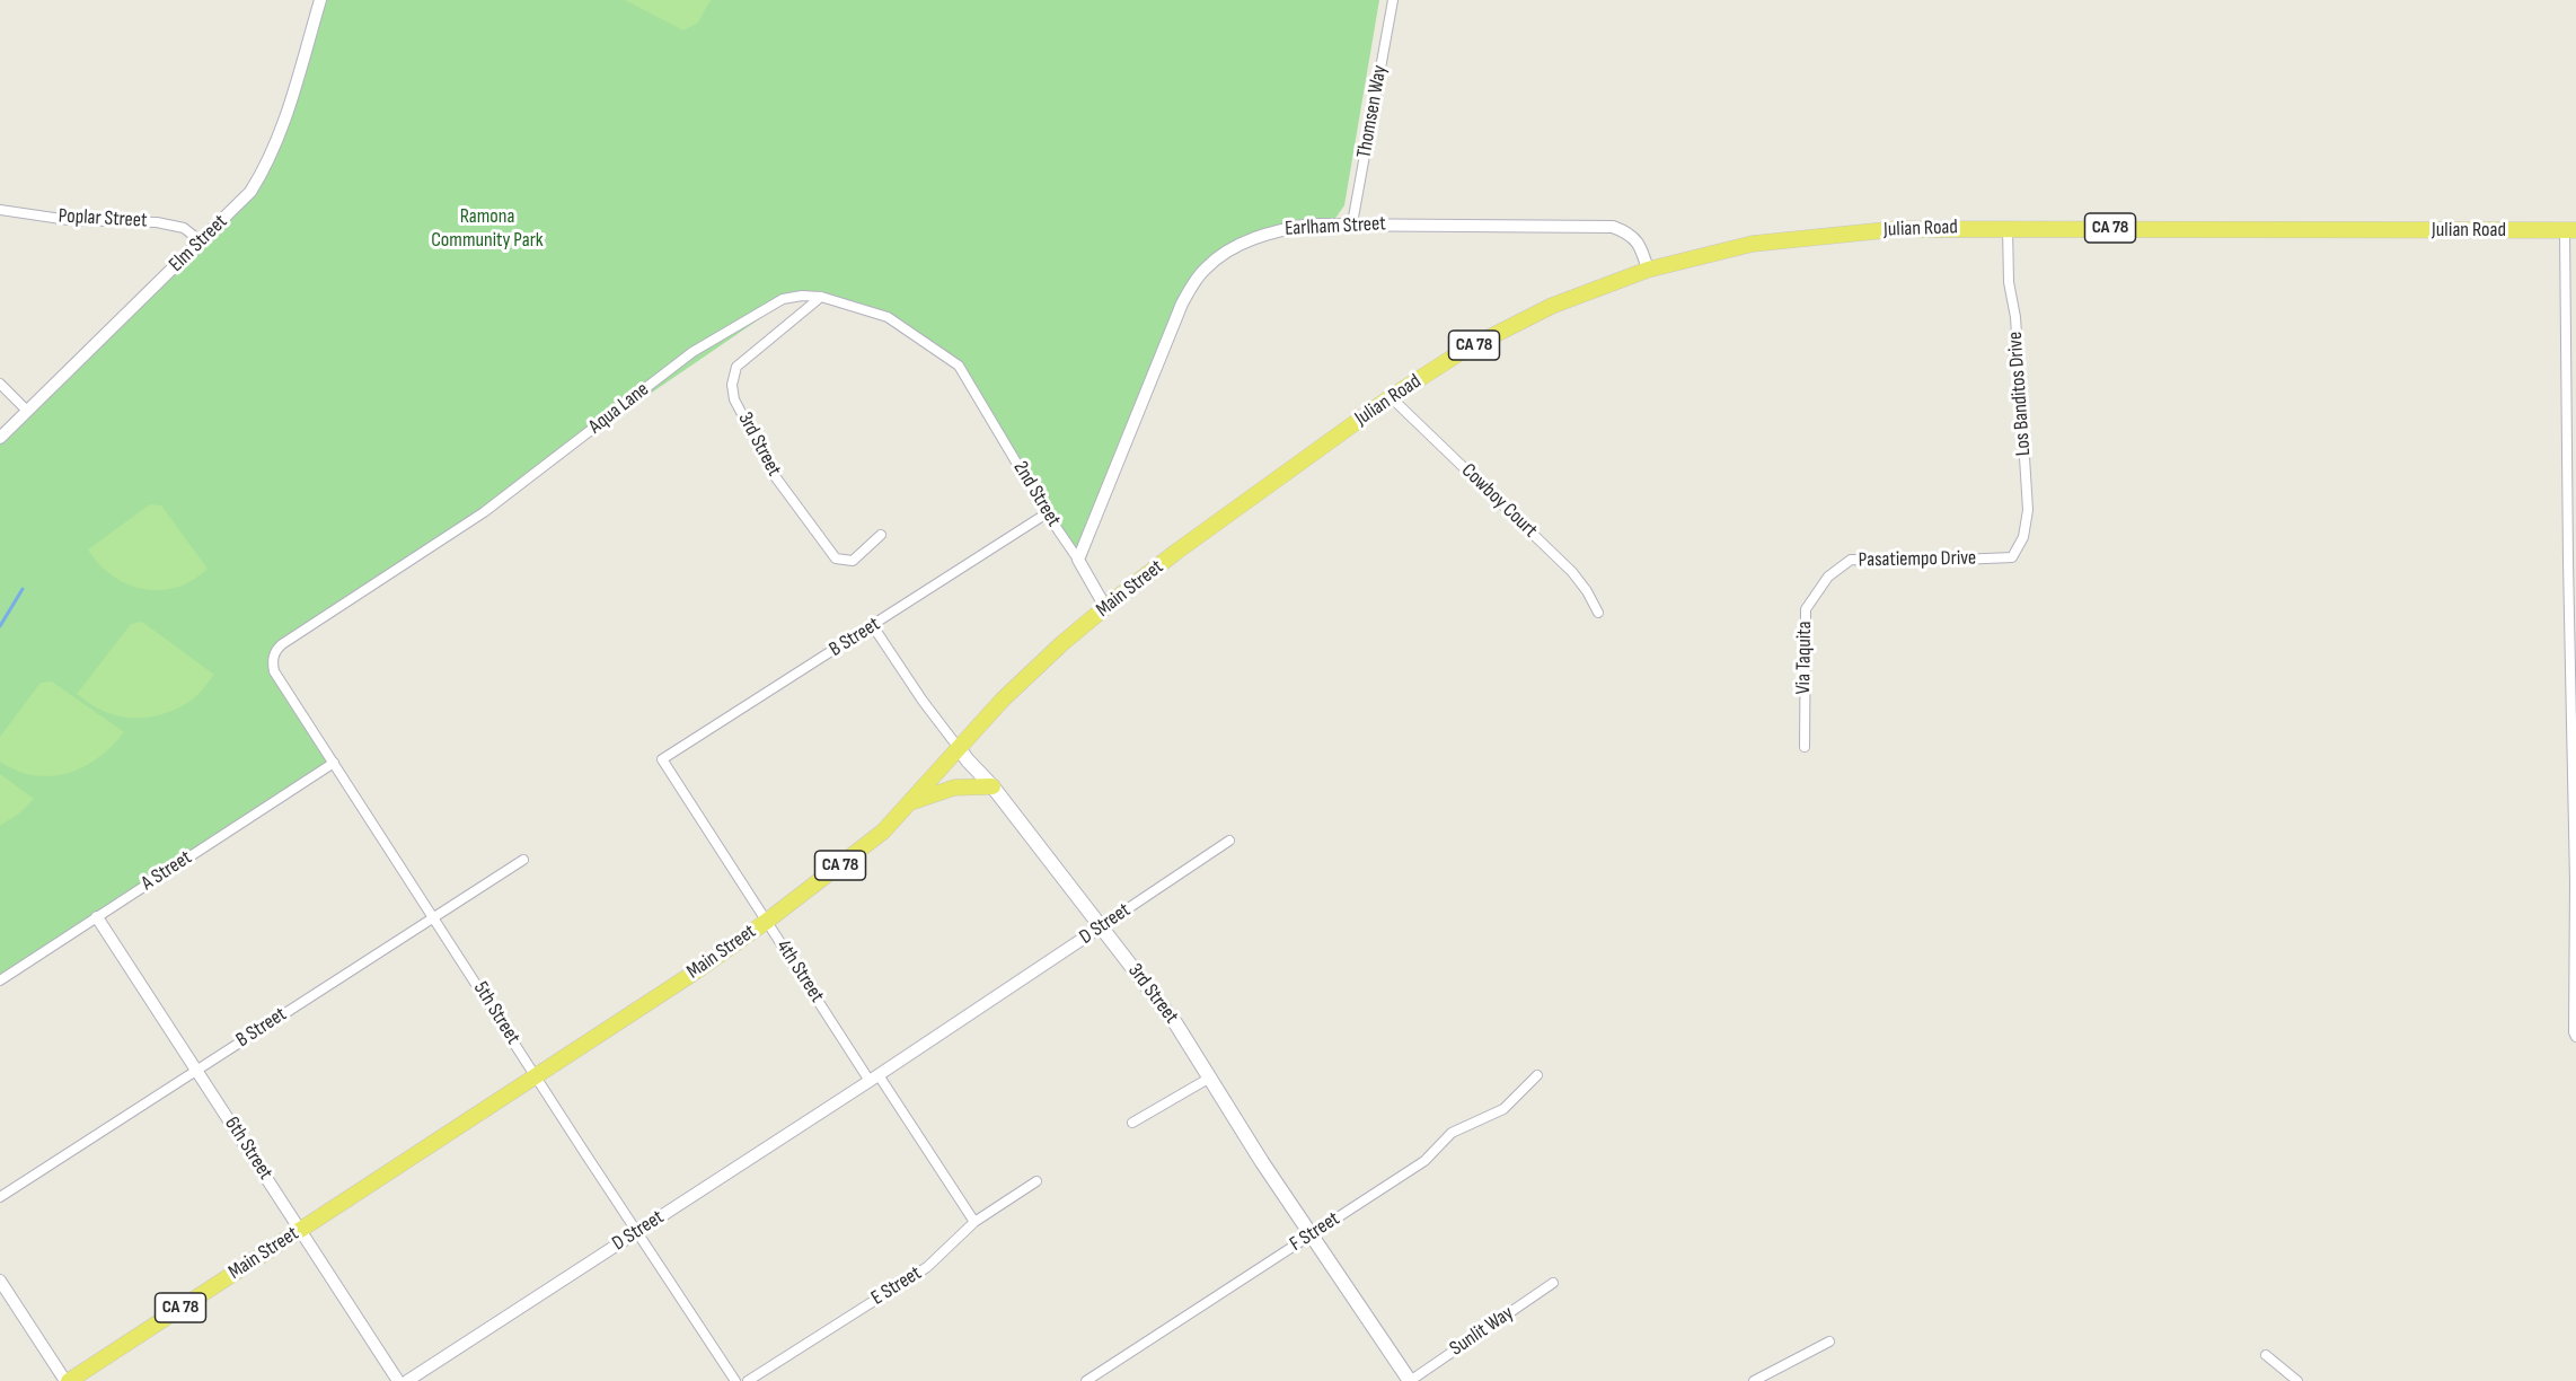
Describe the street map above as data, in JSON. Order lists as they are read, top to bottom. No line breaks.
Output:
{"streets":{"main road":["CA 78","Julian Road","3rd Street","Main Street"],"street":["Thomsen Way","Poplar Street","Earlham Street","Elm Street","Los Banditos Drive","Aqua Lane","2nd Street","Cowboy Court","Pasatiempo Drive","B Street","Via Taquita","A Street","D Street","4th Street","5th Street","6th Street","F Street","E Street","Sunlit Way"]},"crossings":[["Thomsen Way","Earlham Street"],["Poplar Street","Elm Street"],["Earlham Street","Julian Road"],["Earlham Street","2nd Street"],["Julian Road","Los Banditos Drive"],["Julian Road","Cowboy Court"],["Julian Road","Main Street"],["Los Banditos Drive","Pasatiempo Drive"],["Aqua Lane","3rd Street"],["Aqua Lane","2nd Street"],["Aqua Lane","5th Street"],["3rd Street","Main Street"],["3rd Street","B Street"],["3rd Street","D Street"],["3rd Street","F Street"],["3rd Street","Sunlit Way"],["2nd Street","Main Street"],["2nd Street","B Street"],["Pasatiempo Drive","Via Taquita"],["Main Street","4th Street"],["Main Street","5th Street"],["Main Street","6th Street"],["B Street","4th Street"],["B Street","5th Street"],["B Street","6th Street"],["A Street","5th Street"],["A Street","6th Street"],["D Street","4th Street"],["D Street","5th Street"],["4th Street","E Street"]],"parks":["Ramona Community Park"]}
